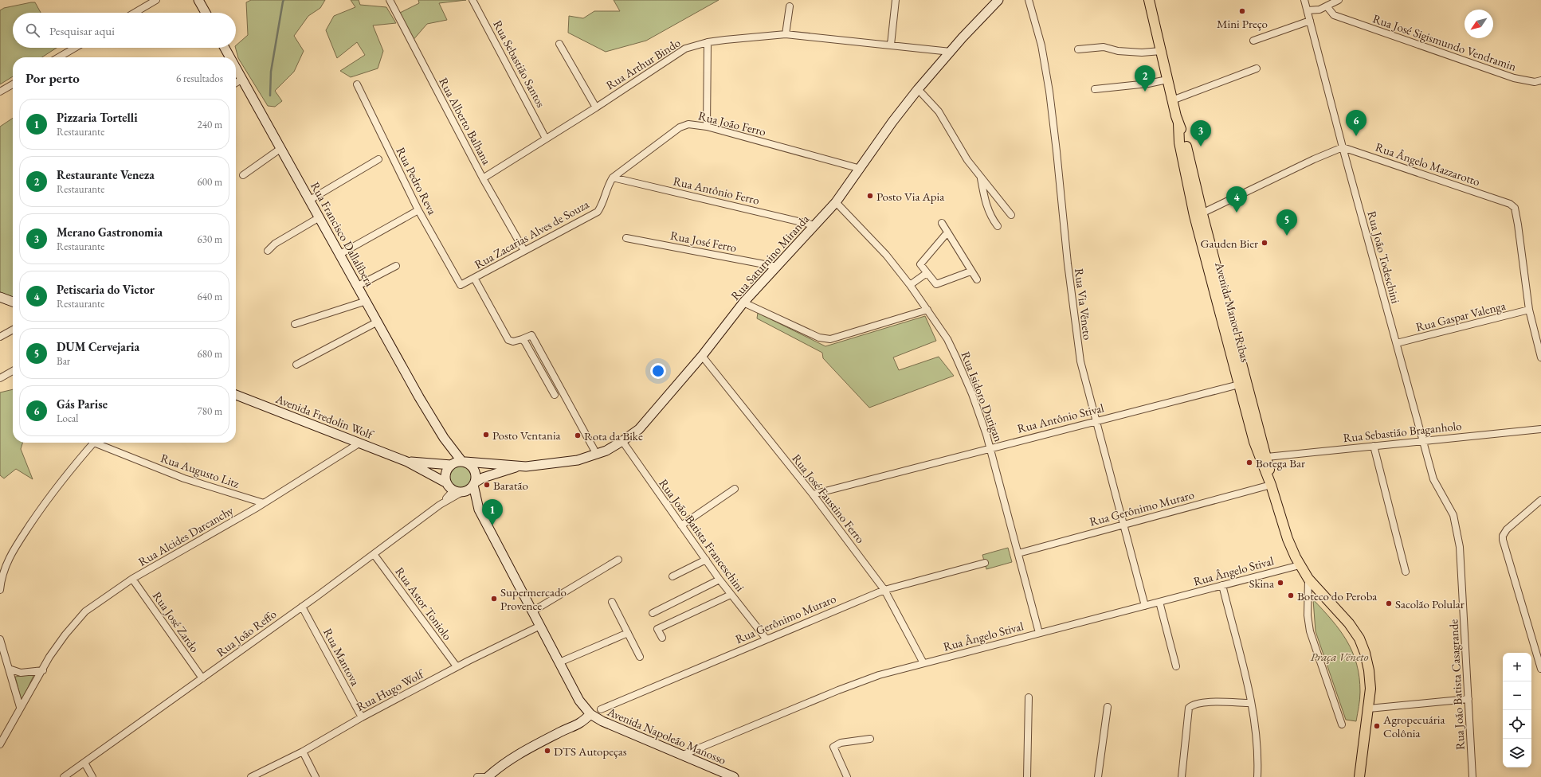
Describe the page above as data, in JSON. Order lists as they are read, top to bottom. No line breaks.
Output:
{"streets":{"main road":["Rua Francisco Dallalibera","Rua Saturnino Miranda","Avenida Manoel Ribas","Avenida Fredolin Wolf","Avenida Napoleão Manosso"],"street":["Rua José Sigismundo Vendramin","Rua Sebastião Santos","Rua Arthur Bindo","Rua Alberto Balhana","Rua João Ferro","Rua Ângelo Mazzarotto","Rua Pedro Reva","Rua Antônio Ferro","Rua Zacarias Alves de Souza","Rua José Ferro","Rua João Todeschini","Rua Via Vêneto","Rua Gaspar Valenga","Rua Isidoro Durigan","Rua Antônio Stival","Rua Sebastião Braganholo","Rua Augusto Litz","Rua José Faustino Ferro","Rua Gerônimo Muraro","Rua João Batista Franceschini","Rua Alcides Darcanchy","Rua Ângelo Stival","Rua Astor Toniolo","Rua José Zardo","Rua João Reffo","Rua Mantova","Rua João Batista Casagrande","Rua Hugo Wolf"]},"crossings":[["Rua Sebastião Santos","Rua Arthur Bindo"],["Rua Arthur Bindo","Rua Alberto Balhana"],["Rua Arthur Bindo","Rua Saturnino Miranda"],["Rua Alberto Balhana","Rua Zacarias Alves de Souza"],["Rua João Ferro","Rua Antônio Ferro"],["Rua João Ferro","Rua Zacarias Alves de Souza"],["Rua João Ferro","Rua Saturnino Miranda"],["Rua Ângelo Mazzarotto","Rua João Todeschini"],["Rua Ângelo Mazzarotto","Rua Gaspar Valenga"],["Rua Pedro Reva","Rua Zacarias Alves de Souza"],["Rua Antônio Ferro","Rua Zacarias Alves de Souza"],["Rua Antônio Ferro","Rua Saturnino Miranda"],["Rua Francisco Dallalibera","Rua Saturnino Miranda"],["Rua Francisco Dallalibera","Avenida Fredolin Wolf"],["Rua Francisco Dallalibera","Rua João Reffo"],["Rua José Ferro","Rua Saturnino Miranda"],["Rua Saturnino Miranda","Rua Isidoro Durigan"],["Rua Saturnino Miranda","Avenida Fredolin Wolf"],["Rua Saturnino Miranda","Rua José Faustino Ferro"],["Rua Saturnino Miranda","Rua João Batista Franceschini"],["Rua Saturnino Miranda","Rua João Reffo"],["Rua João Todeschini","Rua Gaspar Valenga"],["Rua João Todeschini","Rua Sebastião Braganholo"],["Rua João Todeschini","Rua João Batista Casagrande"],["Rua Via Vêneto","Rua Antônio Stival"],["Rua Via Vêneto","Rua Gerônimo Muraro"],["Rua Via Vêneto","Rua Ângelo Stival"],["Avenida Manoel Ribas","Rua Antônio Stival"],["Avenida Manoel Ribas","Rua Sebastião Braganholo"],["Avenida Manoel Ribas","Rua Gerônimo Muraro"],["Avenida Manoel Ribas","Rua Ângelo Stival"],["Rua Isidoro Durigan","Rua Antônio Stival"],["Rua Isidoro Durigan","Rua Gerônimo Muraro"],["Rua Isidoro Durigan","Rua Ângelo Stival"],["Avenida Fredolin Wolf","Rua Alcides Darcanchy"],["Avenida Fredolin Wolf","Rua João Reffo"],["Rua Antônio Stival","Rua José Faustino Ferro"],["Rua Augusto Litz","Rua Alcides Darcanchy"],["Rua José Faustino Ferro","Rua Gerônimo Muraro"],["Rua José Faustino Ferro","Rua Ângelo Stival"],["Rua Gerônimo Muraro","Rua João Batista Franceschini"],["Rua Alcides Darcanchy","Rua José Zardo"],["Rua Ângelo Stival","Avenida Napoleão Manosso"],["Rua Astor Toniolo","Rua João Reffo"],["Rua Astor Toniolo","Rua Hugo Wolf"],["Rua José Zardo","Rua João Reffo"],["Rua João Reffo","Rua Mantova"],["Rua Mantova","Rua Hugo Wolf"]],"parks":["Praça Vêneto"],"places":["Mini Preço","Posto Via Apia","Gauden Bier","Posto Ventania","Rota da Bike","Botega Bar","Baratão","Skina","Boteco do Peroba","Supermercado Provence","Sacolão Polular","Agropecuária Colônia","DTS Autopeças"],"north":"bottom left","page":{"search":"Pesquisar aqui","heading":["Por perto","6 resultados"],"pins":["2","6","3","4","5","1"],"list":[{"mark":"1","name":"Pizzaria Tortelli","note":"Restaurante","value":"240 m"},{"mark":"2","name":"Restaurante Veneza","note":"Restaurante","value":"600 m"},{"mark":"3","name":"Merano Gastronomia","note":"Restaurante","value":"630 m"},{"mark":"4","name":"Petiscaria do Victor","note":"Restaurante","value":"640 m"},{"mark":"5","name":"DUM Cervejaria","note":"Bar","value":"680 m"},{"mark":"6","name":"Gás Parise","note":"Local","value":"780 m"}],"map_buttons":["+","−"]}}
